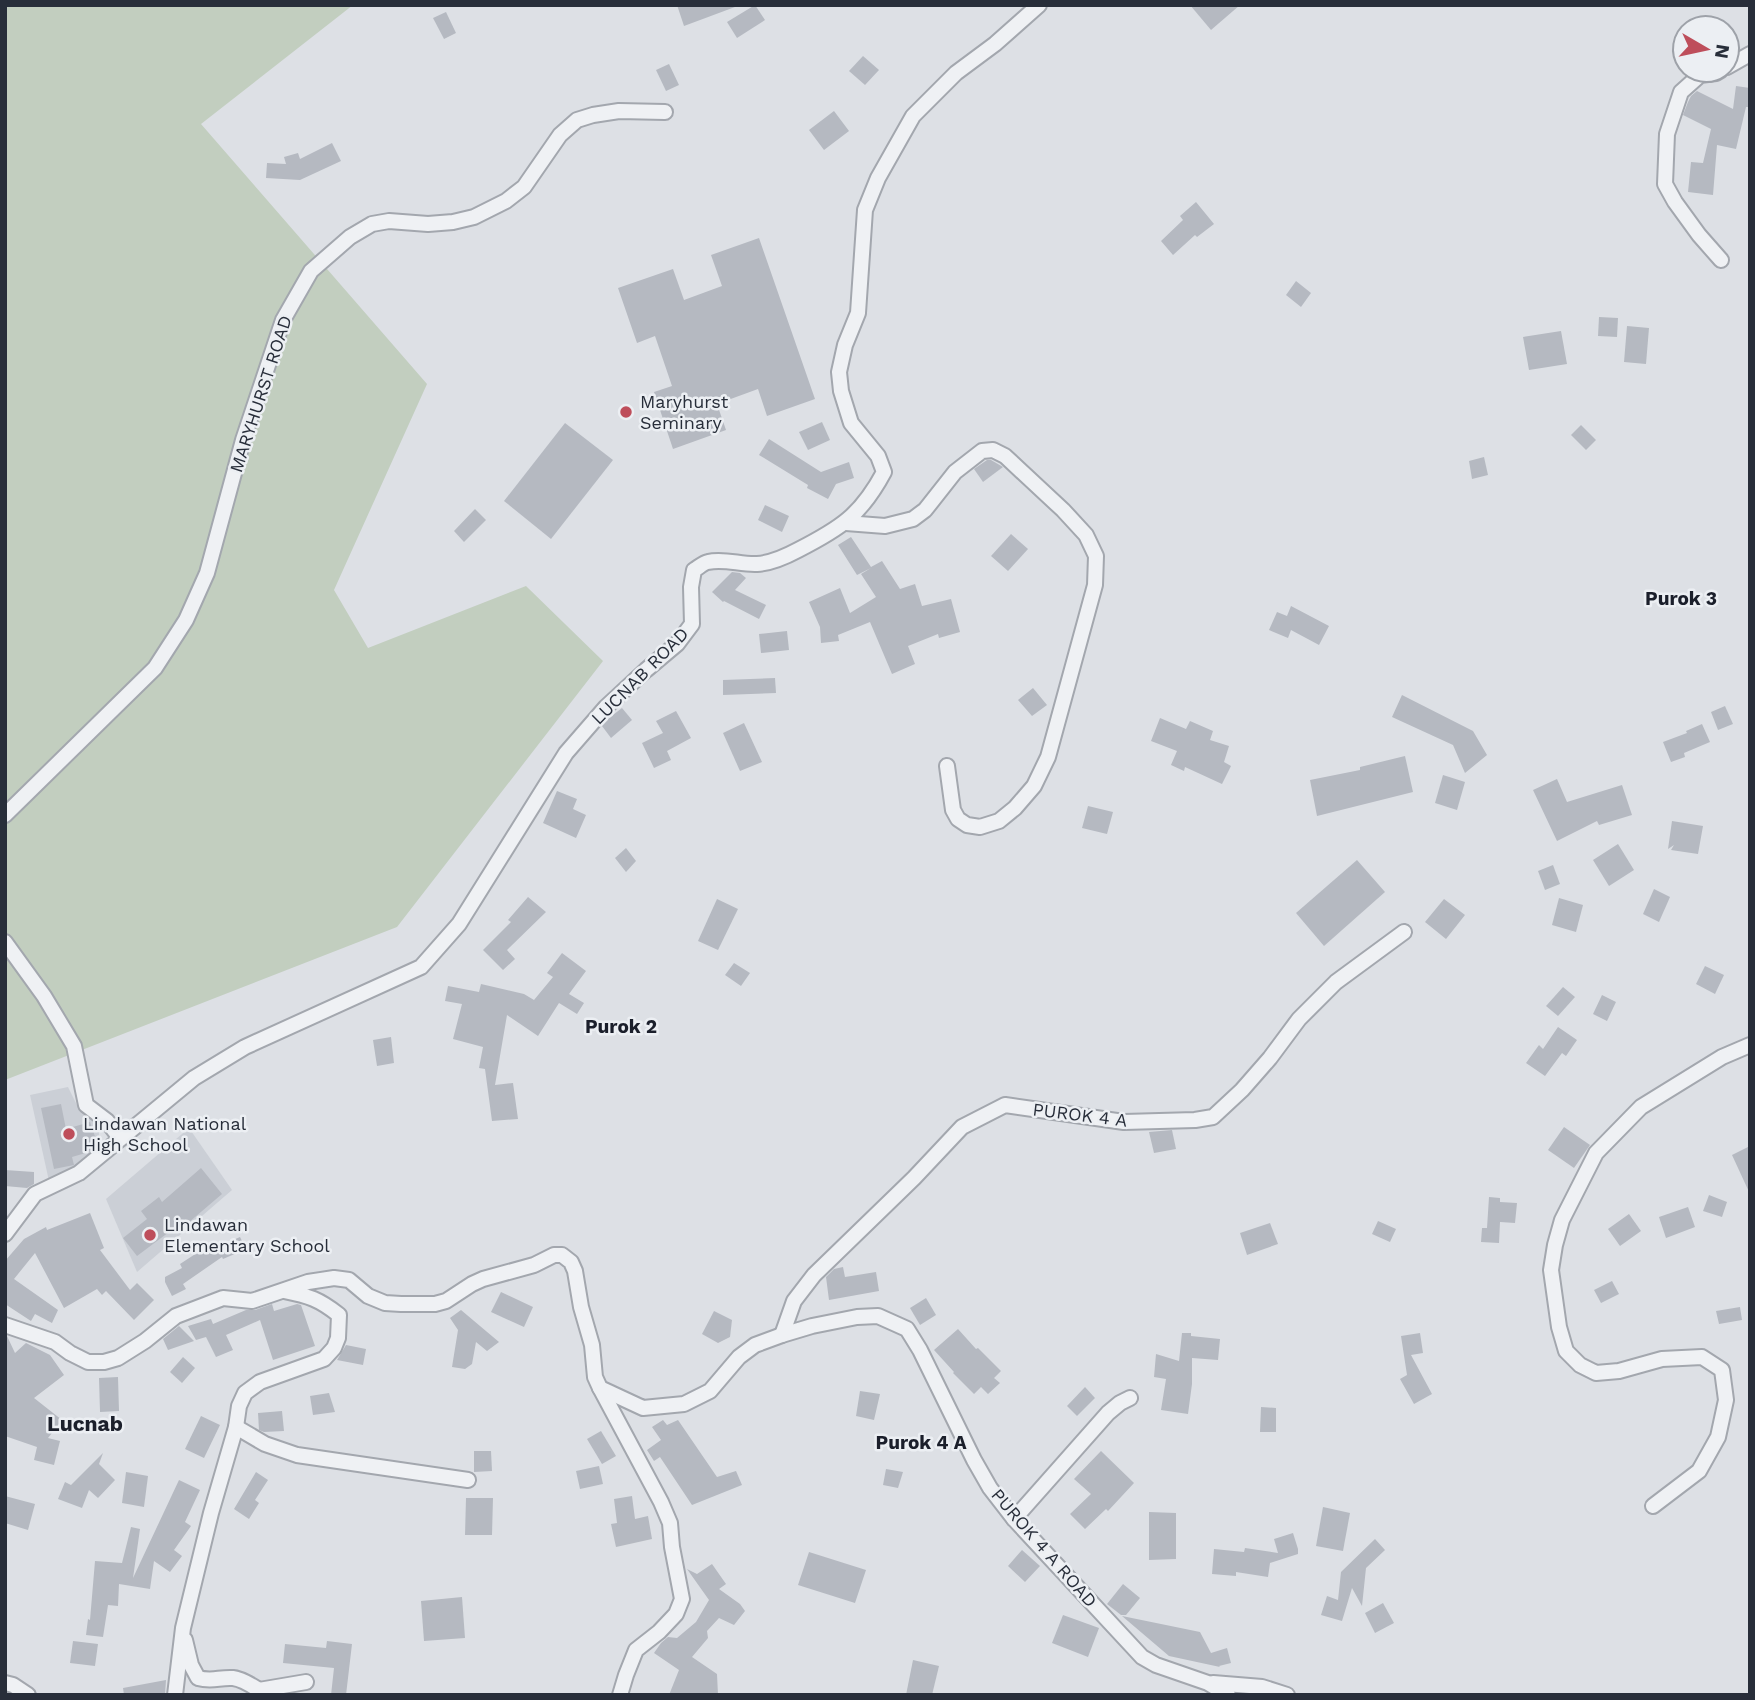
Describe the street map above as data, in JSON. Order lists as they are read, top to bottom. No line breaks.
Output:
{"streets":{"street":["MARYHURST ROAD","LUCNAB ROAD","PUROK 4 A","PUROK 4 A ROAD"]},"crossings":[["PUROK 4 A","PUROK 4 A ROAD"]],"districts":["Purok 3","Purok 2","Lucnab","Purok 4 A"],"places":["Maryhurst Seminary","Lindawan National High School","Lindawan Elementary School"],"north":"right"}
